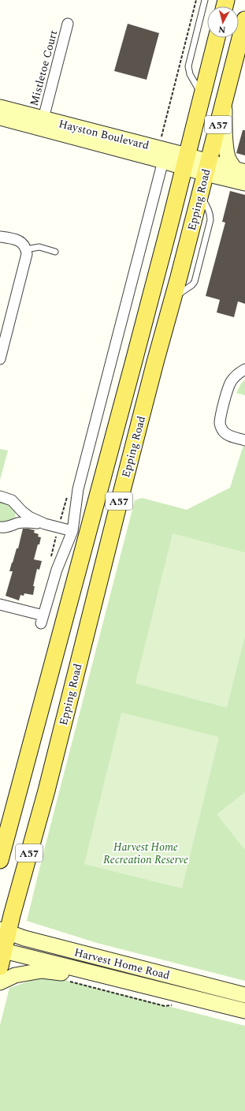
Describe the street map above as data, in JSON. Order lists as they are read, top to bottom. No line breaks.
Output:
{"streets":{"main road":["A57","Epping Road"],"street":["Mistletoe Court","Hayston Boulevard","Harvest Home Road"]},"crossings":[["Mistletoe Court","Hayston Boulevard"],["Hayston Boulevard","Epping Road"],["Epping Road","Harvest Home Road"]],"parks":["Harvest Home Recreation Reserve"],"north":"bottom"}
